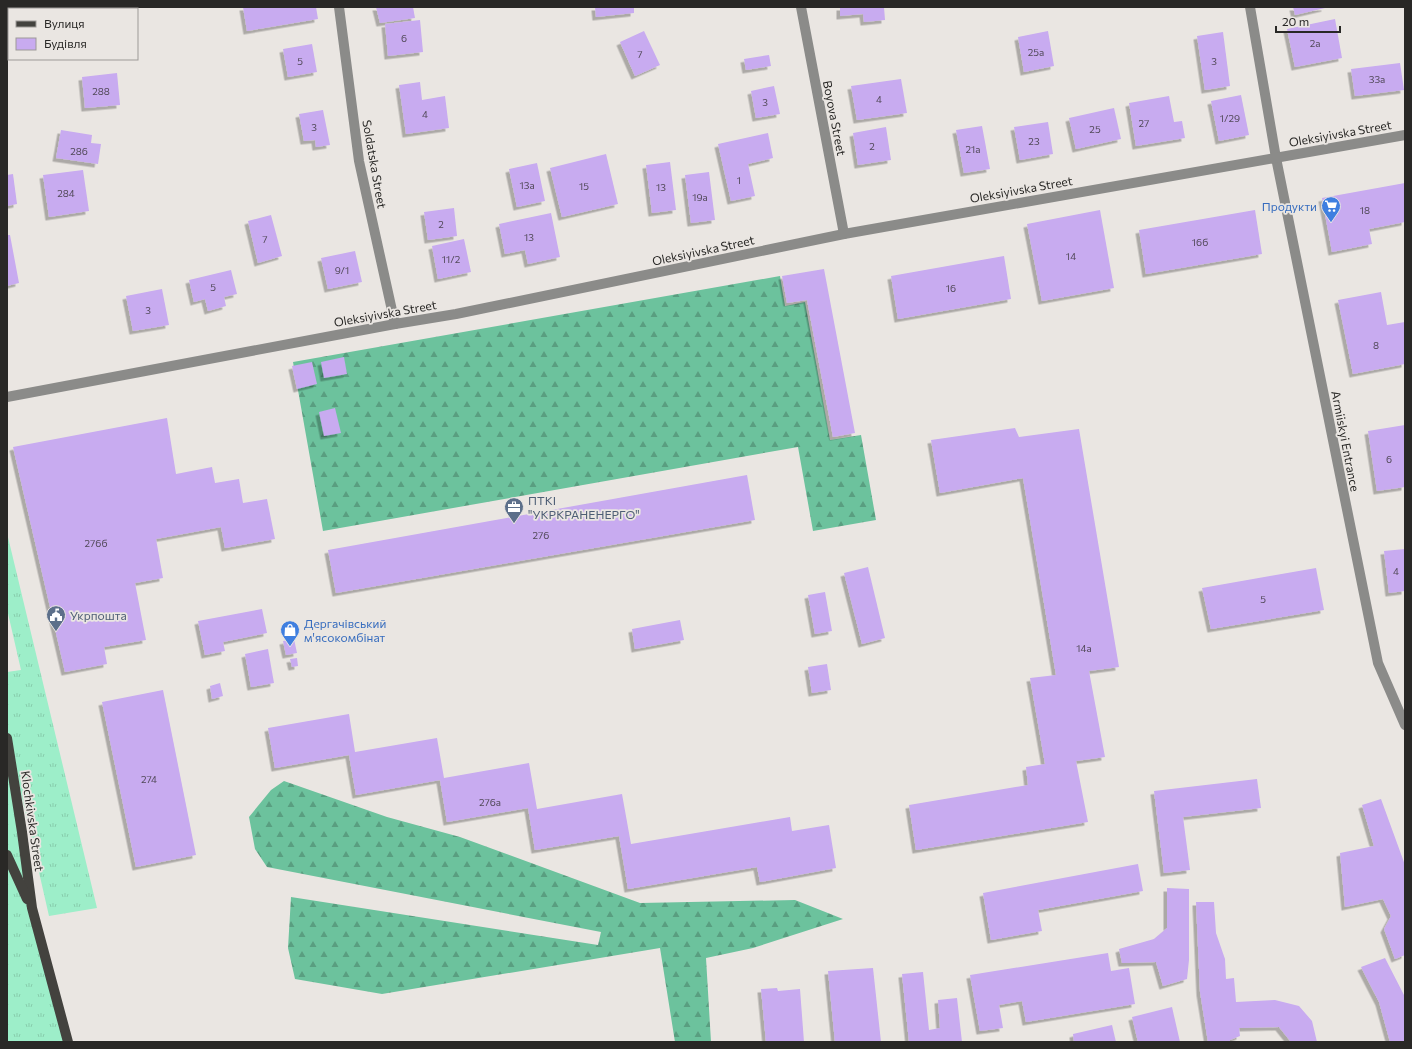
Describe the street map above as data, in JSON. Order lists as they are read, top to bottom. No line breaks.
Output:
{"streets":{"main road":["Klochkivska Street"],"street":["Boyova Street","Oleksiyivska Street","Soldatska Street","Armiiskyi Entrance"]},"crossings":[["Boyova Street","Oleksiyivska Street"],["Oleksiyivska Street","Soldatska Street"],["Oleksiyivska Street","Armiiskyi Entrance"]],"places":{"supermarket":["Продукти"],"office":["ПТКІ \"УКРКРАНЕНЕРГО\""],"public building":["Укрпошта"],"shop":["Дергачівський м'ясокомбінат"]},"house_numbers":["6","2а","25а","7","5","3","33а","288","4","3","4","1/29","27","3","25","23","2","21а","286","1","13а","15","13","284","19а","18","2","13","7","16б","14","11/2","9/1","5","16","3","8","6","276","276б","4","5","14а","274","276а"],"legend":["Вулиця","Будівля"],"scale_bar":"20 m"}
